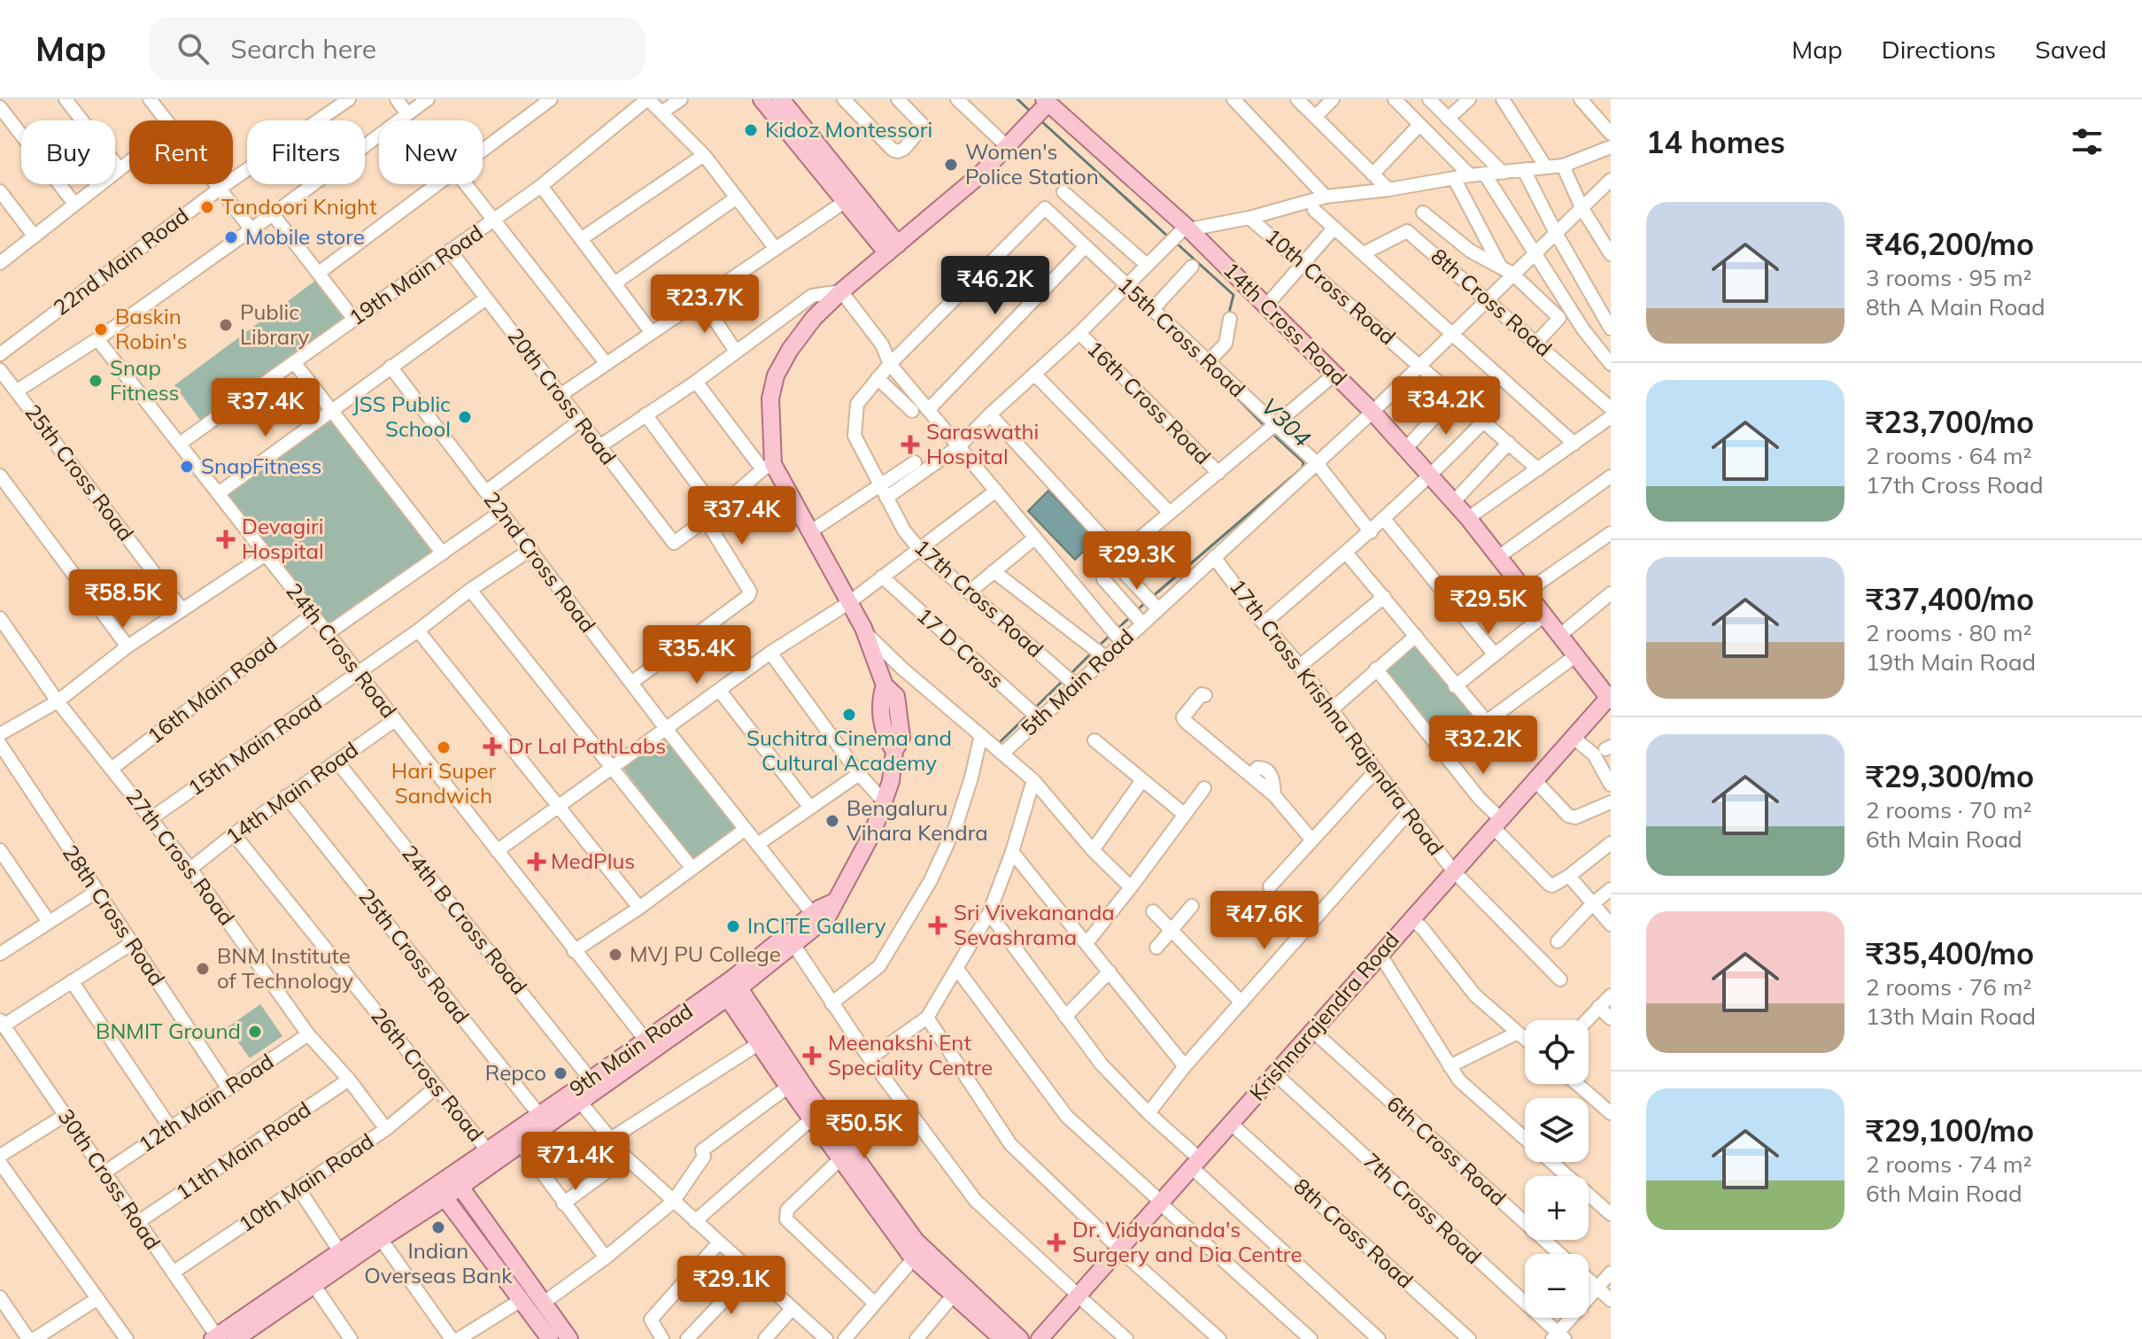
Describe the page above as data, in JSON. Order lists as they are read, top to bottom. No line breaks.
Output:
{"streets":{"main road":["14th Cross Road","Krishnarajendra Road","9th Main Road"],"street":["22nd Main Road","19th Main Road","10th Cross Road","8th Cross Road","15th Cross Road","20th Cross Road","16th Cross Road","25th Cross Road","22nd Cross Road","17th Cross Road","17 D Cross","24th Cross Road","5th Main Road","16th Main Road","17th Cross Krishna Rajendra Road","15th Main Road","14th Main Road","27th Cross Road","28th Cross Road","24th B Cross Road","26th Cross Road","12th Main Road","11th Main Road","6th Cross Road","30th Cross Road","10th Main Road","7th Cross Road"]},"crossings":[["19th Main Road","20th Cross Road"],["19th Main Road","24th Cross Road"],["10th Cross Road","5th Main Road"],["8th Cross Road","5th Main Road"],["14th Cross Road","5th Main Road"],["14th Cross Road","9th Main Road"],["15th Cross Road","17th Cross Road"],["15th Cross Road","5th Main Road"],["25th Cross Road","14th Main Road"],["25th Cross Road","9th Main Road"],["22nd Cross Road","9th Main Road"],["17th Cross Road","5th Main Road"],["17 D Cross","5th Main Road"],["24th Cross Road","16th Main Road"],["24th Cross Road","15th Main Road"],["24th Cross Road","14th Main Road"],["24th Cross Road","9th Main Road"],["5th Main Road","17th Cross Krishna Rajendra Road"],["16th Main Road","27th Cross Road"],["15th Main Road","27th Cross Road"],["14th Main Road","27th Cross Road"],["14th Main Road","24th B Cross Road"],["14th Main Road","26th Cross Road"],["27th Cross Road","12th Main Road"],["27th Cross Road","11th Main Road"],["27th Cross Road","10th Main Road"],["28th Cross Road","12th Main Road"],["24th B Cross Road","9th Main Road"],["9th Main Road","26th Cross Road"],["9th Main Road","30th Cross Road"],["26th Cross Road","10th Main Road"],["12th Main Road","30th Cross Road"],["11th Main Road","30th Cross Road"],["30th Cross Road","10th Main Road"]],"water":["V304"],"places":{"other":["Kidoz Montessori","Women's Police Station","Tandoori Knight","Mobile store","Public Library","Baskin Robin's","Snap Fitness","JSS Public School","SnapFitness","Suchitra Cinema and Cultural Academy","Hari Super Sandwich","Bengaluru Vihara Kendra","InCITE Gallery","MVJ PU College","BNM Institute of Technology","BNMIT Ground","Repco","Indian Overseas Bank"],"health":["Saraswathi Hospital","Devagiri Hospital","Dr Lal PathLabs","MedPlus","Sri Vivekananda Sevashrama","Meenakshi Ent Speciality Centre","Dr. Vidyananda's Surgery and Dia Centre"]},"page":{"header":"Map","search":"Search here","nav":["Map","Directions","Saved"],"heading":"14 homes","chip":["Buy","Rent","Filters","New"],"list":[{"name":"₹46,200/mo","note":"3 rooms · 95 m² · 8th A Main Road"},{"name":"₹23,700/mo","note":"2 rooms · 64 m² · 17th Cross Road"},{"name":"₹37,400/mo","note":"2 rooms · 80 m² · 19th Main Road"},{"name":"₹29,300/mo","note":"2 rooms · 70 m² · 6th Main Road"},{"name":"₹35,400/mo","note":"2 rooms · 76 m² · 13th Main Road"},{"name":"₹29,100/mo","note":"2 rooms · 74 m² · 6th Main Road"}],"price":["₹46.2K","₹23.7K","₹34.2K","₹37.4K","₹37.4K","₹29.3K","₹58.5K","₹29.5K","₹35.4K","₹32.2K","₹47.6K","₹50.5K","₹71.4K","₹29.1K"],"map_buttons":["+","−"]}}
